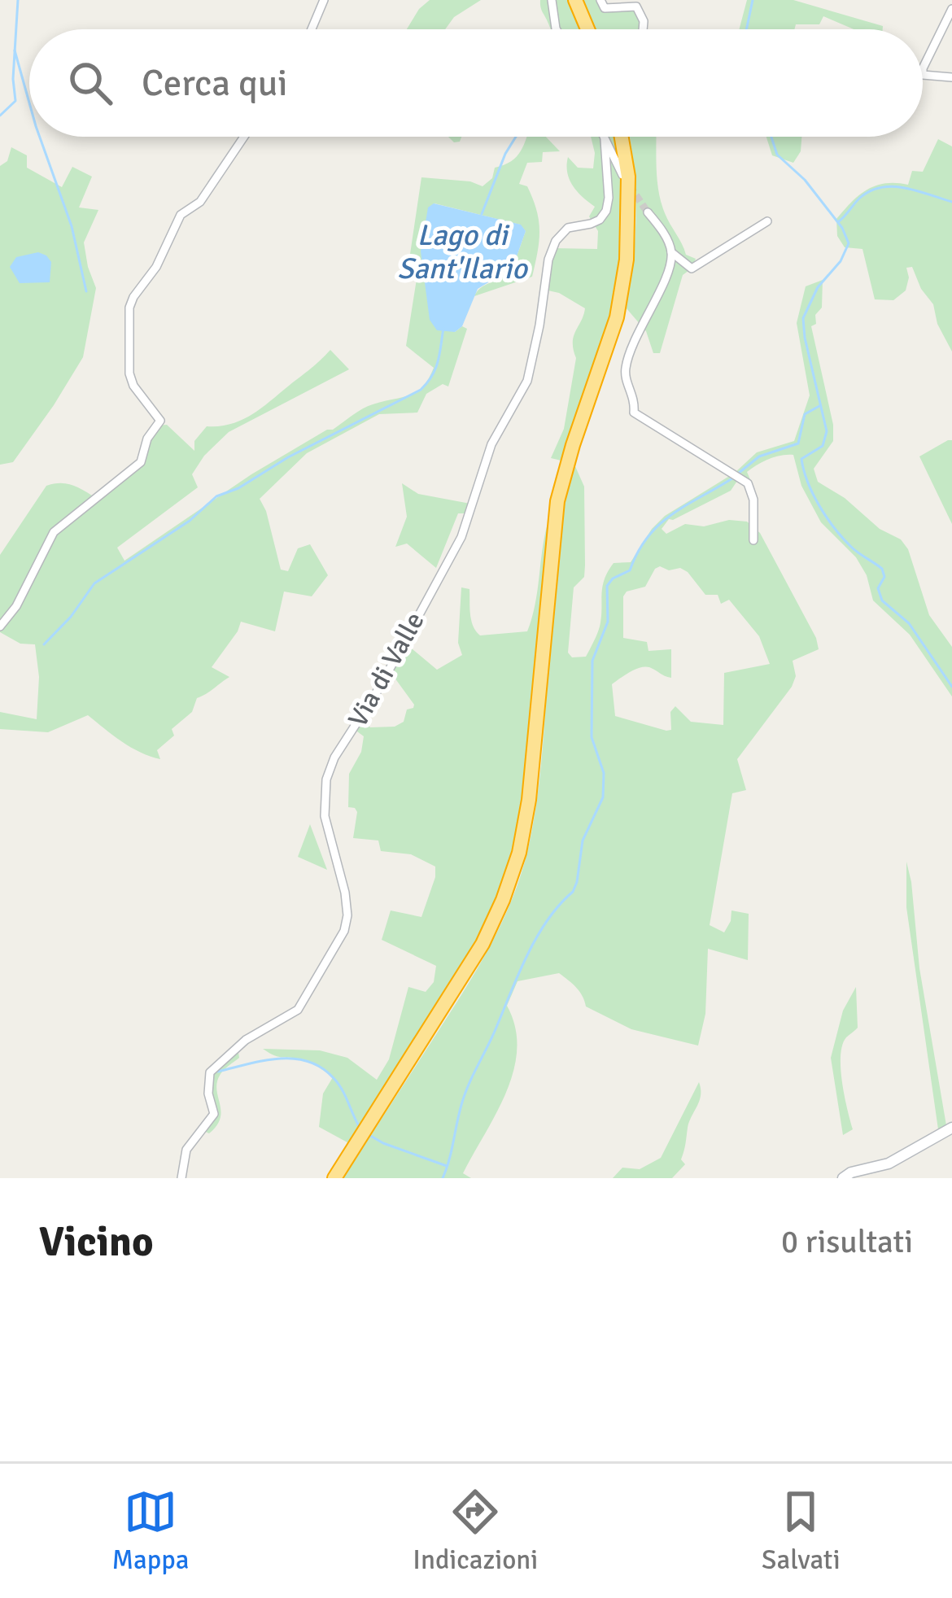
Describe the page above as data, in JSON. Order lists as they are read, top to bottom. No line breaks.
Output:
{"streets":{"street":["Via di Valle"]},"water":["Lago di Sant'Ilario"],"page":{"search":"Cerca qui","heading":["Vicino","0 risultati"],"nav":["Mappa","Indicazioni","Salvati"]}}
